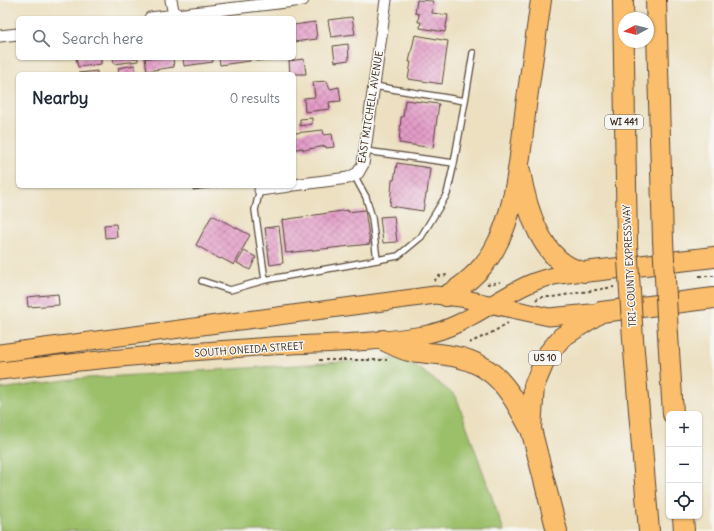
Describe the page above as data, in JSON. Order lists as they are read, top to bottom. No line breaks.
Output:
{"streets":{"highway":["WI 441","TRI-COUNTY EXPRESSWAY","SOUTH ONEIDA STREET","US 10"],"street":["EAST MITCHELL AVENUE"]},"north":"left","page":{"search":"Search here","heading":["Nearby","0 results"],"map_buttons":["+","−"]}}
